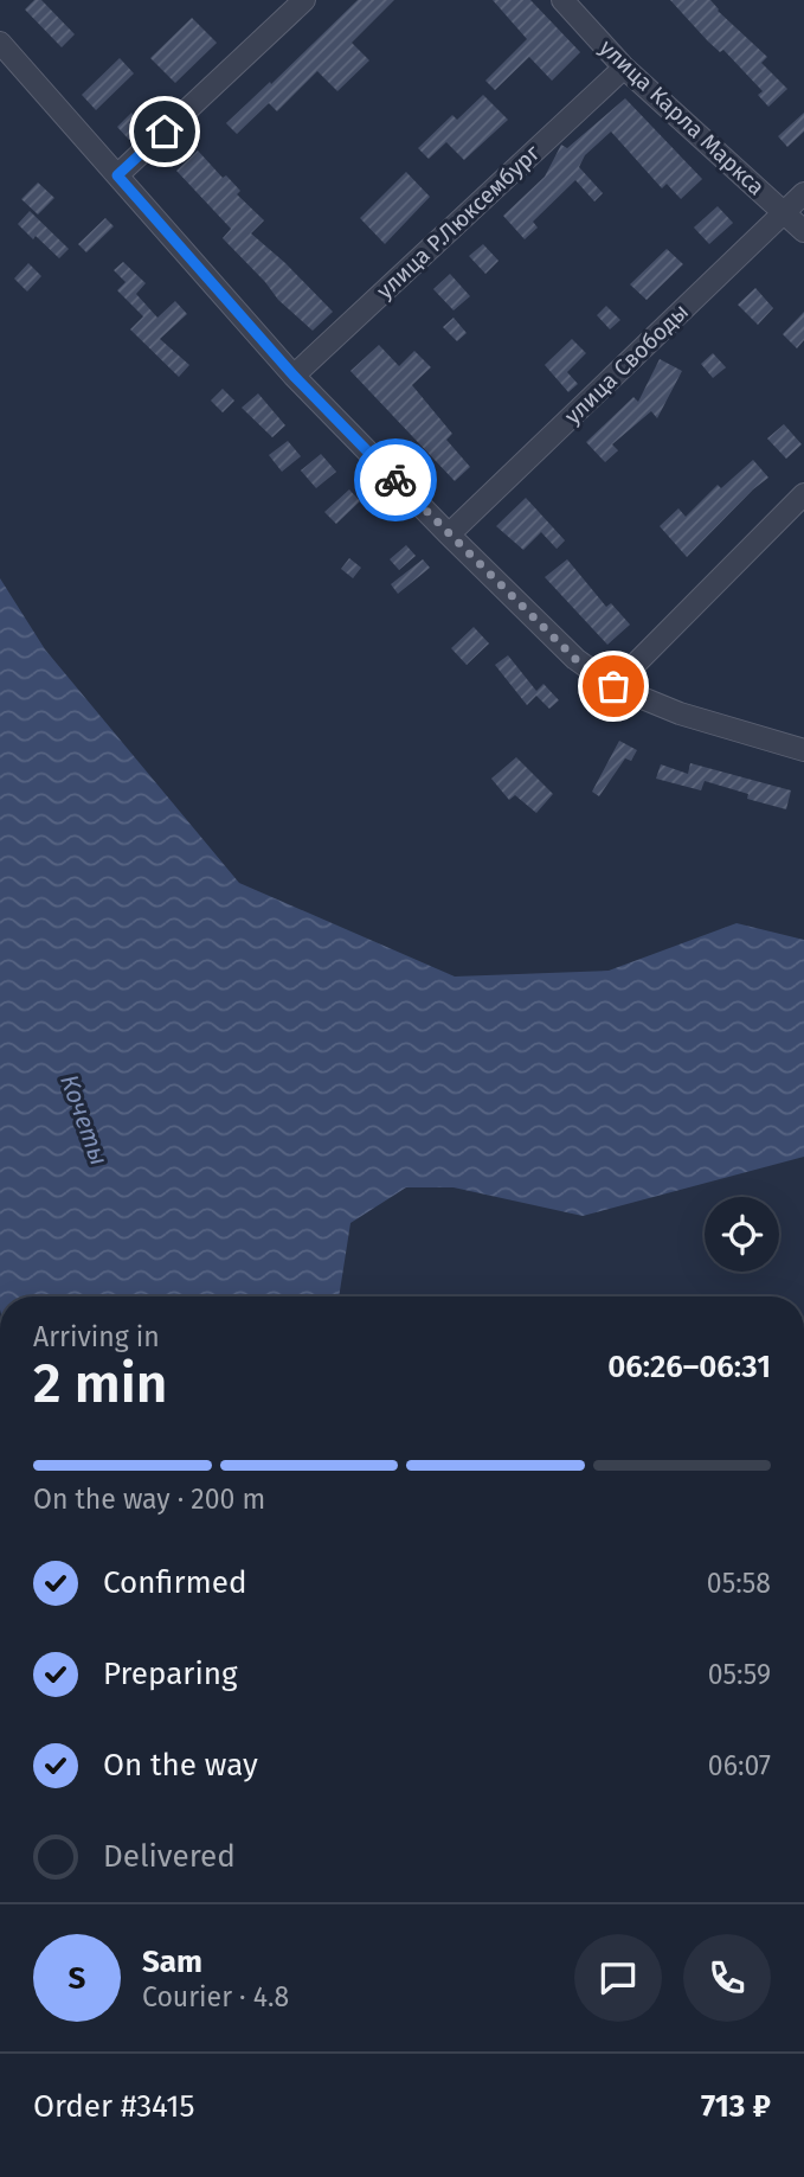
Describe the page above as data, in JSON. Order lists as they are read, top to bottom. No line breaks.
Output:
{"streets":{"street":["улица Карла Маркса","улица Р.Люксембург","улица Свободы"]},"crossings":[["улица Карла Маркса","улица Р.Люксембург"],["улица Карла Маркса","улица Свободы"]],"water":["Кочеты"],"page":{"heading":["2 min","Arriving in","06:26–06:31"],"panel":["Sam","Courier · 4.8","Order #3415","713 ₽"],"bar":"On the way · 200 m","list":[["Confirmed","05:58"],["Preparing","05:59"],["On the way","06:07"],"Delivered"],"round":"S"}}
